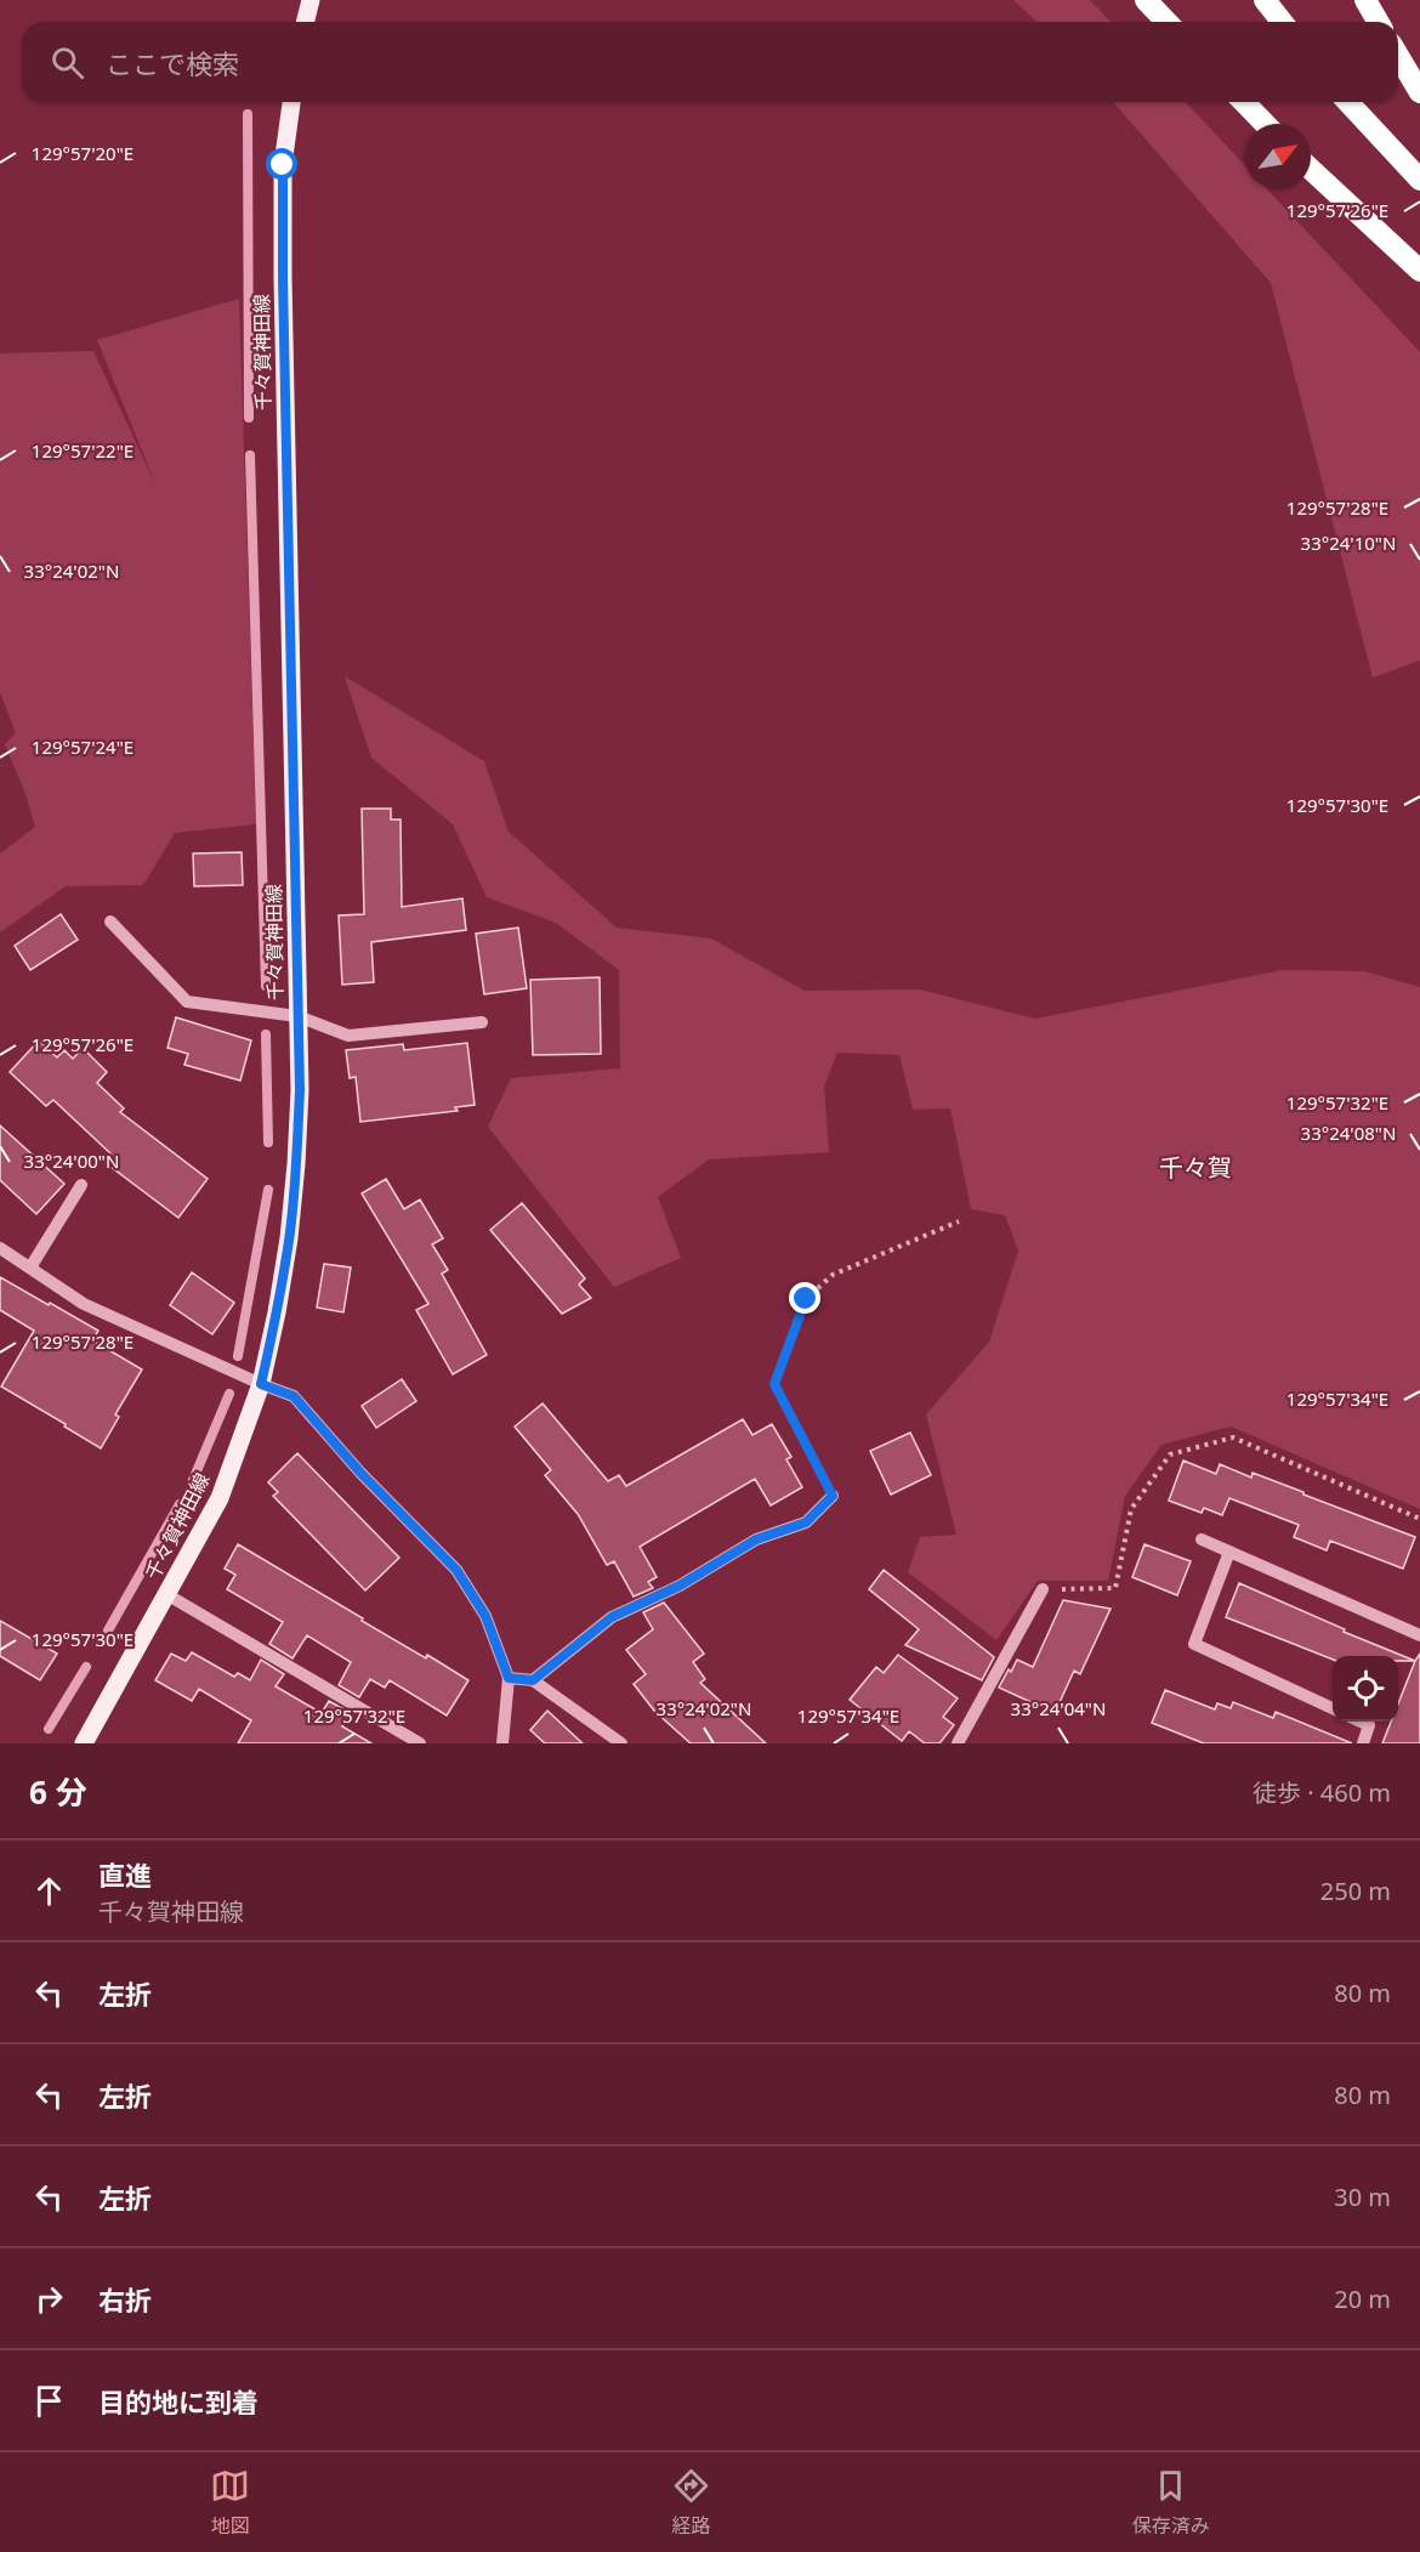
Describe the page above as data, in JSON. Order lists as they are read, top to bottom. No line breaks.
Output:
{"streets":{"main road":["千々賀神田線"]},"districts":["千々賀"],"north":"top right","page":{"search":"ここで検索","heading":["6 分","徒歩 · 460 m"],"list":[["直進","千々賀神田線","250 m"],["左折","80 m"],["左折","80 m"],["左折","30 m"],["右折","20 m"],"目的地に到着"],"nav":["地図","経路","保存済み"]},"coordinates":["129°57'20\"E","129°57'26\"E","129°57'22\"E","129°57'28\"E","33°24'10\"N","33°24'02\"N","129°57'24\"E","129°57'30\"E","129°57'32\"E","33°24'08\"N","33°24'00\"N","129°57'34\"E","33°24'04\"N"]}
